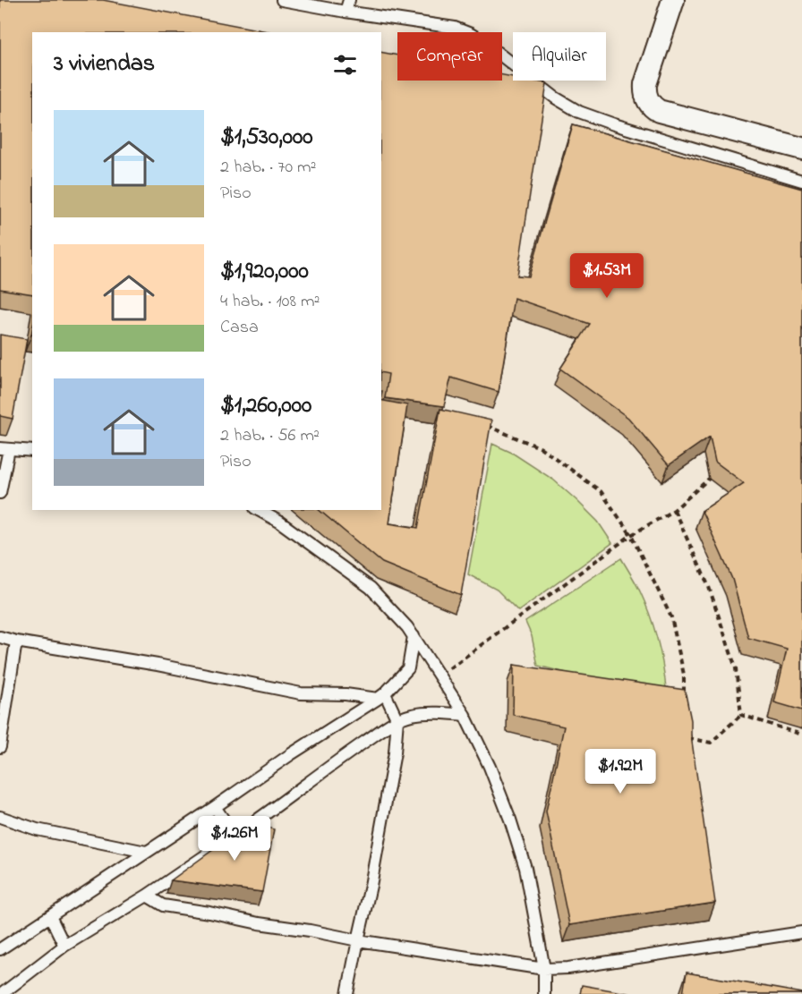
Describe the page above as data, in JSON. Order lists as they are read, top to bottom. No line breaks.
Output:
{"page":{"chip":["Comprar","Alquilar"],"heading":"3 viviendas","list":[{"name":"$1,530,000","note":"2 hab. · 70 m² · Piso"},{"name":"$1,920,000","note":"4 hab. · 108 m² · Casa"},{"name":"$1,260,000","note":"2 hab. · 56 m² · Piso"}],"price":["$1.53M","$1.92M","$1.26M"]}}
